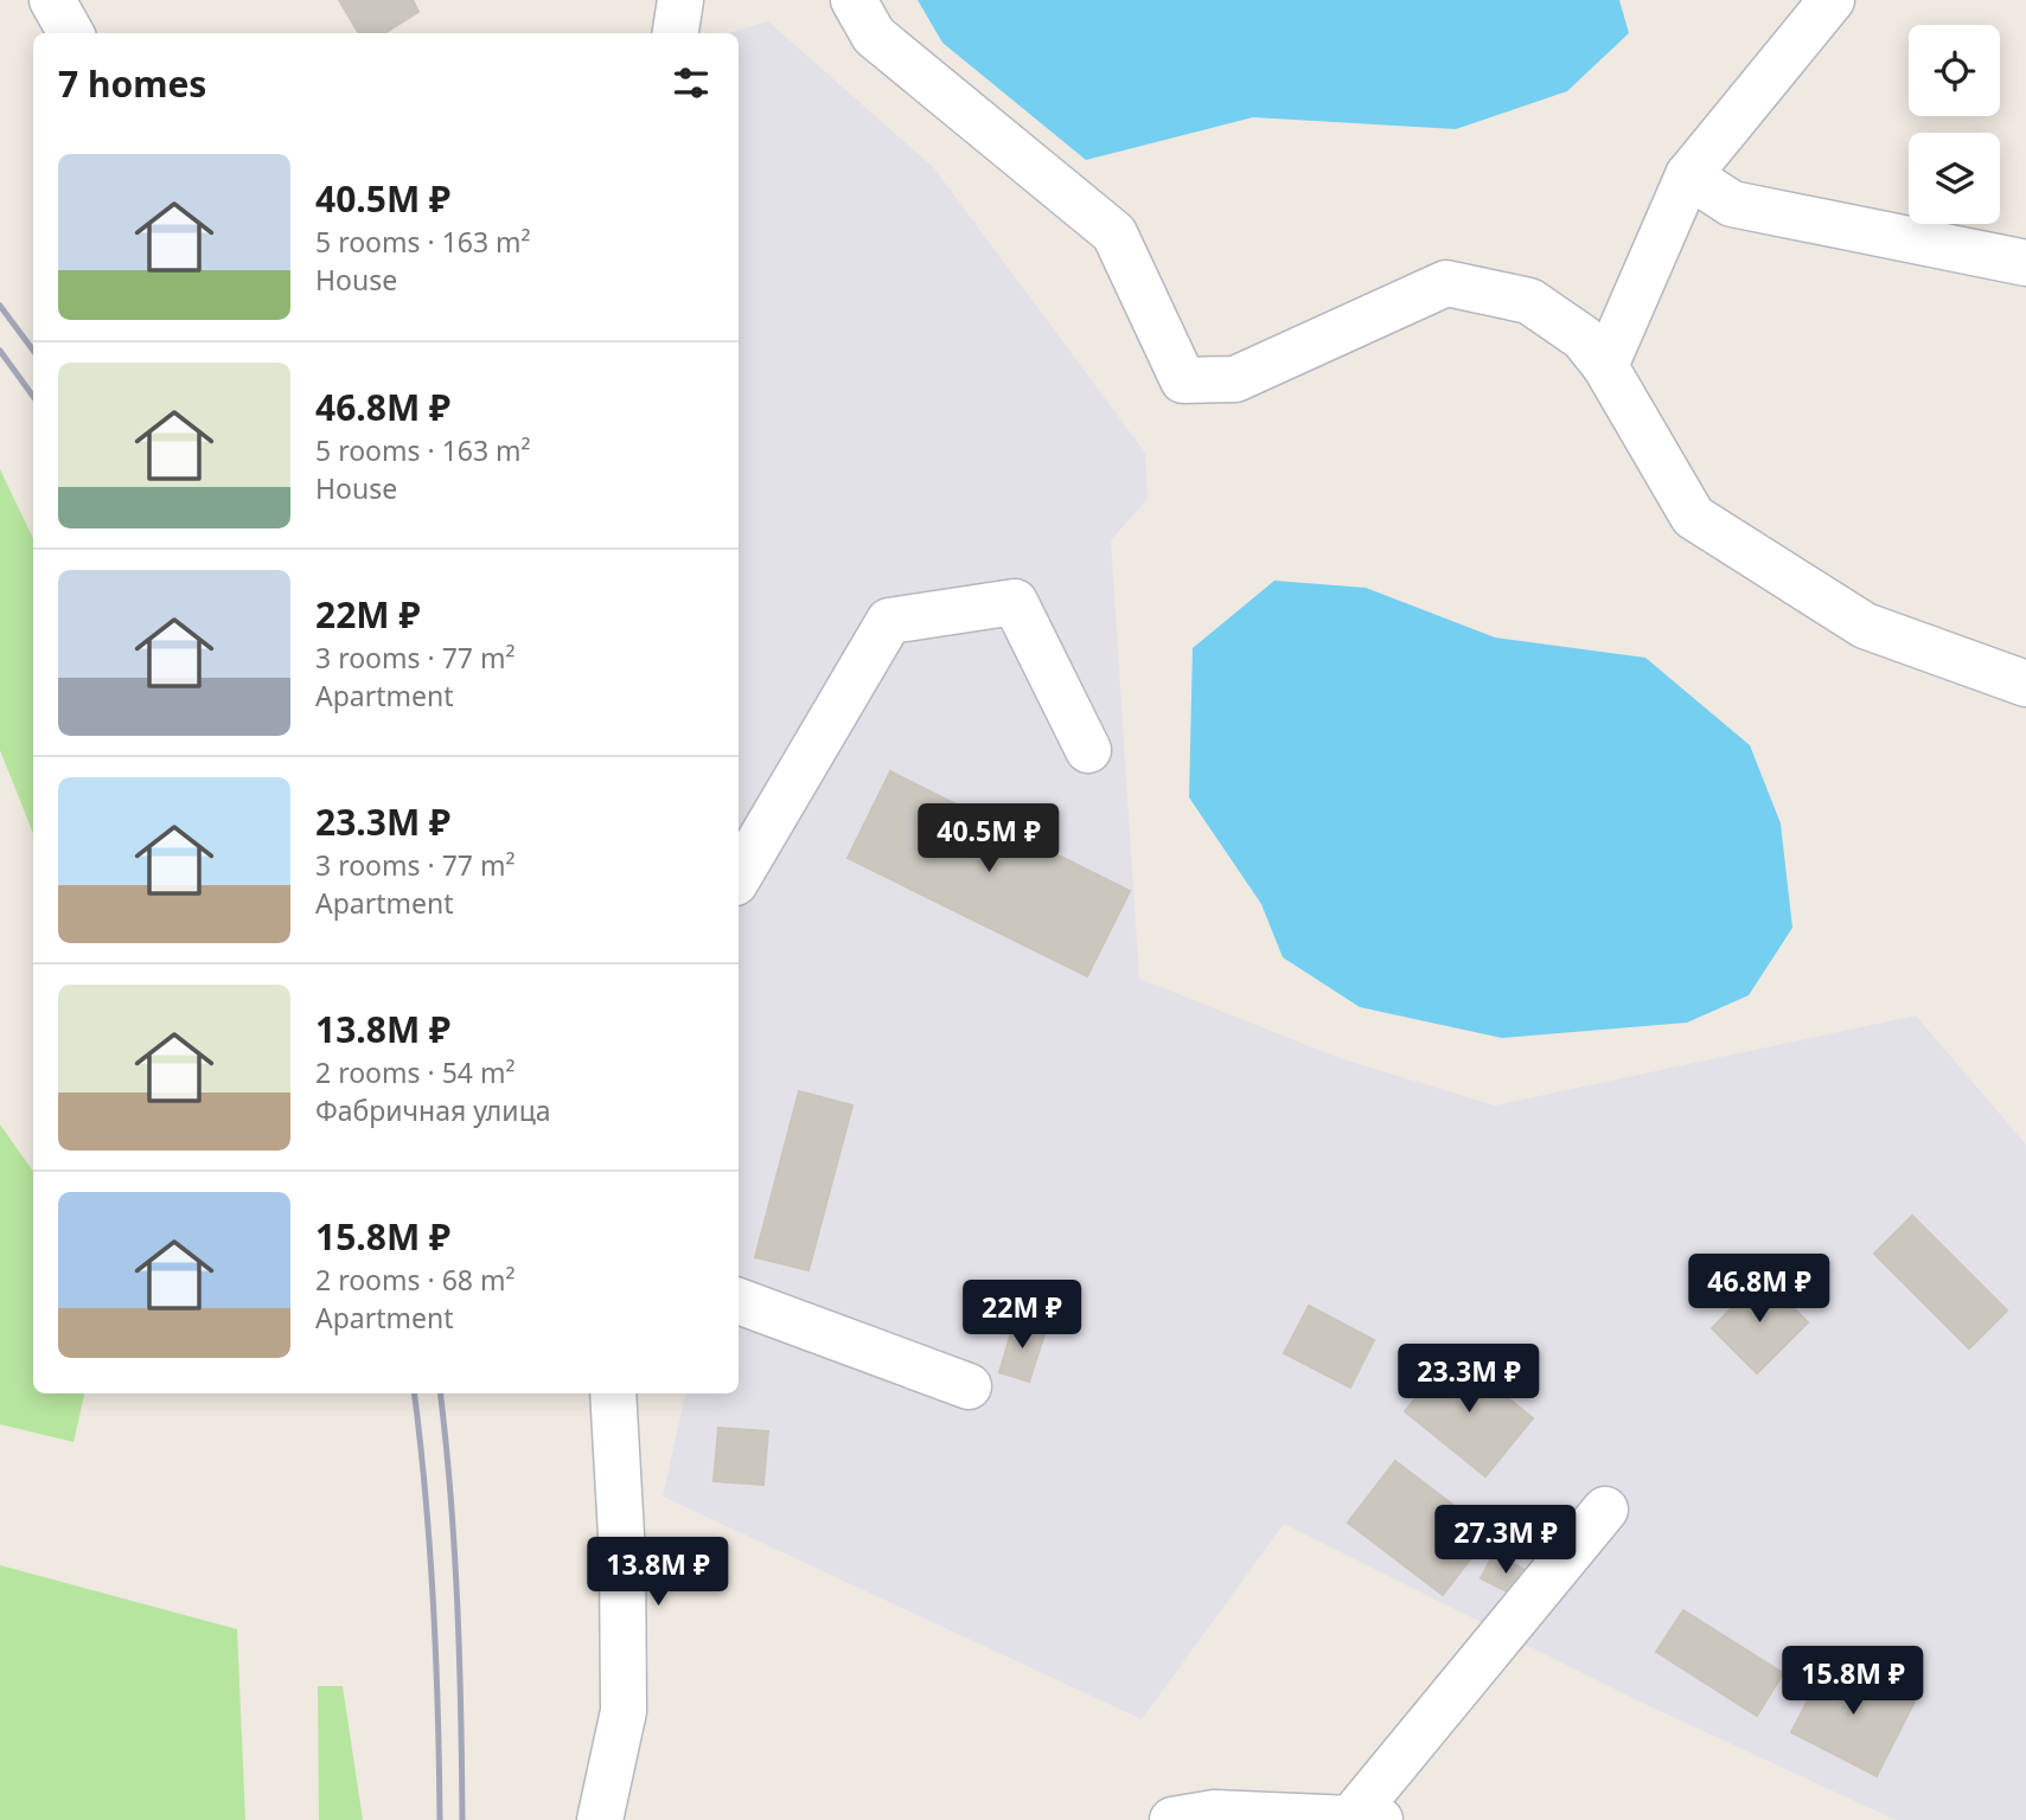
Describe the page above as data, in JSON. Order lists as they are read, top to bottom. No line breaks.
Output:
{"page":{"heading":"7 homes","list":[{"name":"40.5M ₽","note":"5 rooms · 163 m² · House"},{"name":"46.8M ₽","note":"5 rooms · 163 m² · House"},{"name":"22M ₽","note":"3 rooms · 77 m² · Apartment"},{"name":"23.3M ₽","note":"3 rooms · 77 m² · Apartment"},{"name":"13.8M ₽","note":"2 rooms · 54 m² · Фабричная улица"},{"name":"15.8M ₽","note":"2 rooms · 68 m² · Apartment"}],"price":["40.5M ₽","46.8M ₽","22M ₽","23.3M ₽","27.3M ₽","13.8M ₽","15.8M ₽"]}}
